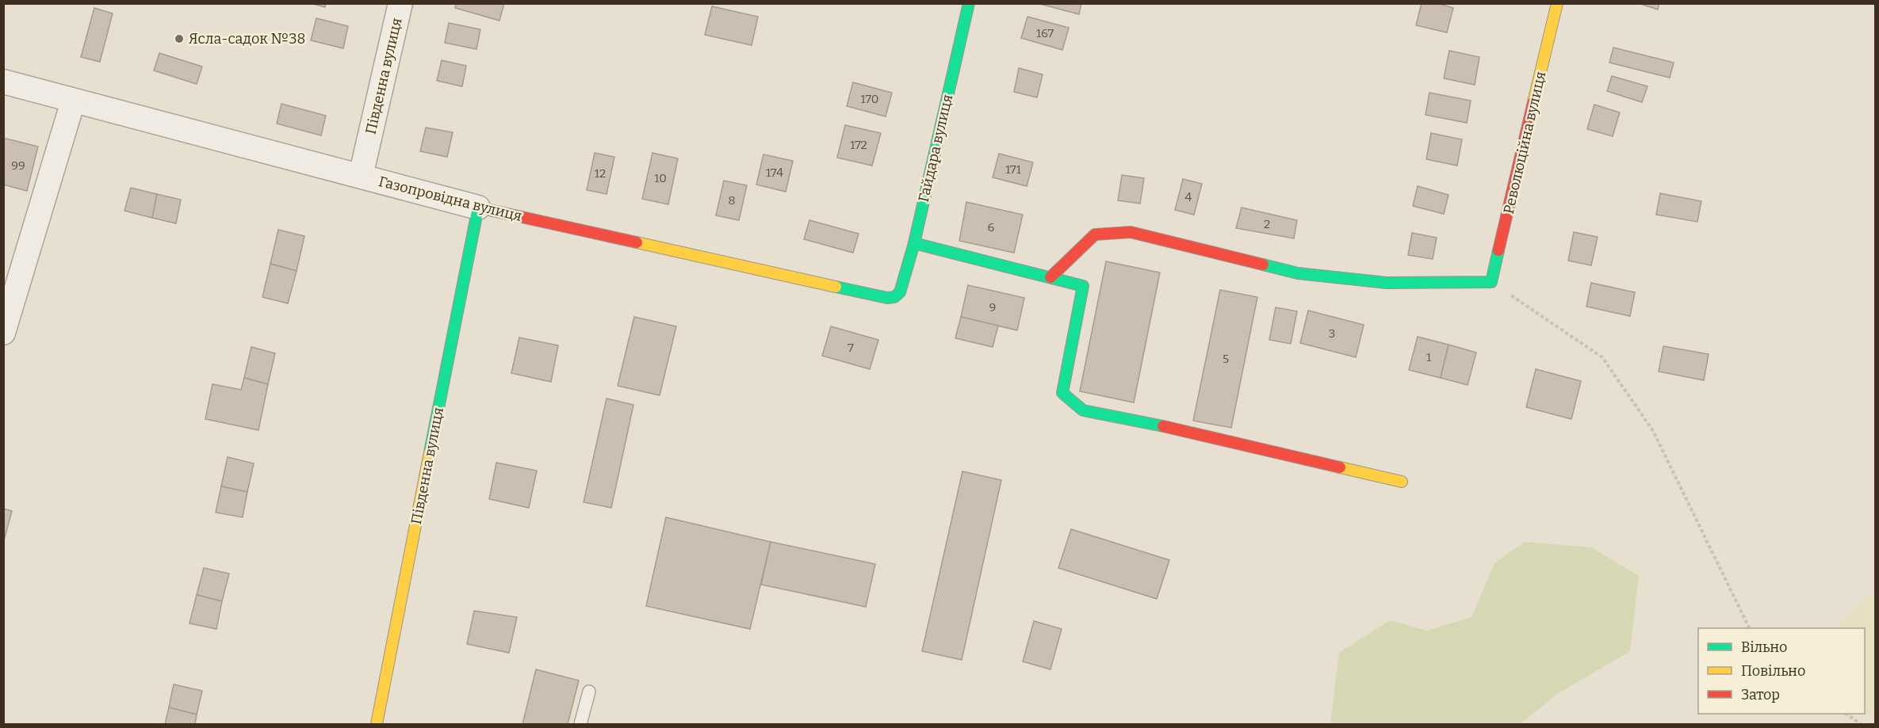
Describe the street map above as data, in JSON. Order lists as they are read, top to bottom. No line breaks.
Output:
{"streets":{"street":["Південна вулиця","Революційна вулиця","Гайдара вулиця","Газопровідна вулиця"]},"crossings":[["Південна вулиця","Газопровідна вулиця"],["Гайдара вулиця","Газопровідна вулиця"]],"places":["Ясла-садок №38"],"house_numbers":["167","170","172","99","171","174","12","10","4","8","2","6","9","3","7","1","5"],"legend":["Вільно","Повільно","Затор"]}
